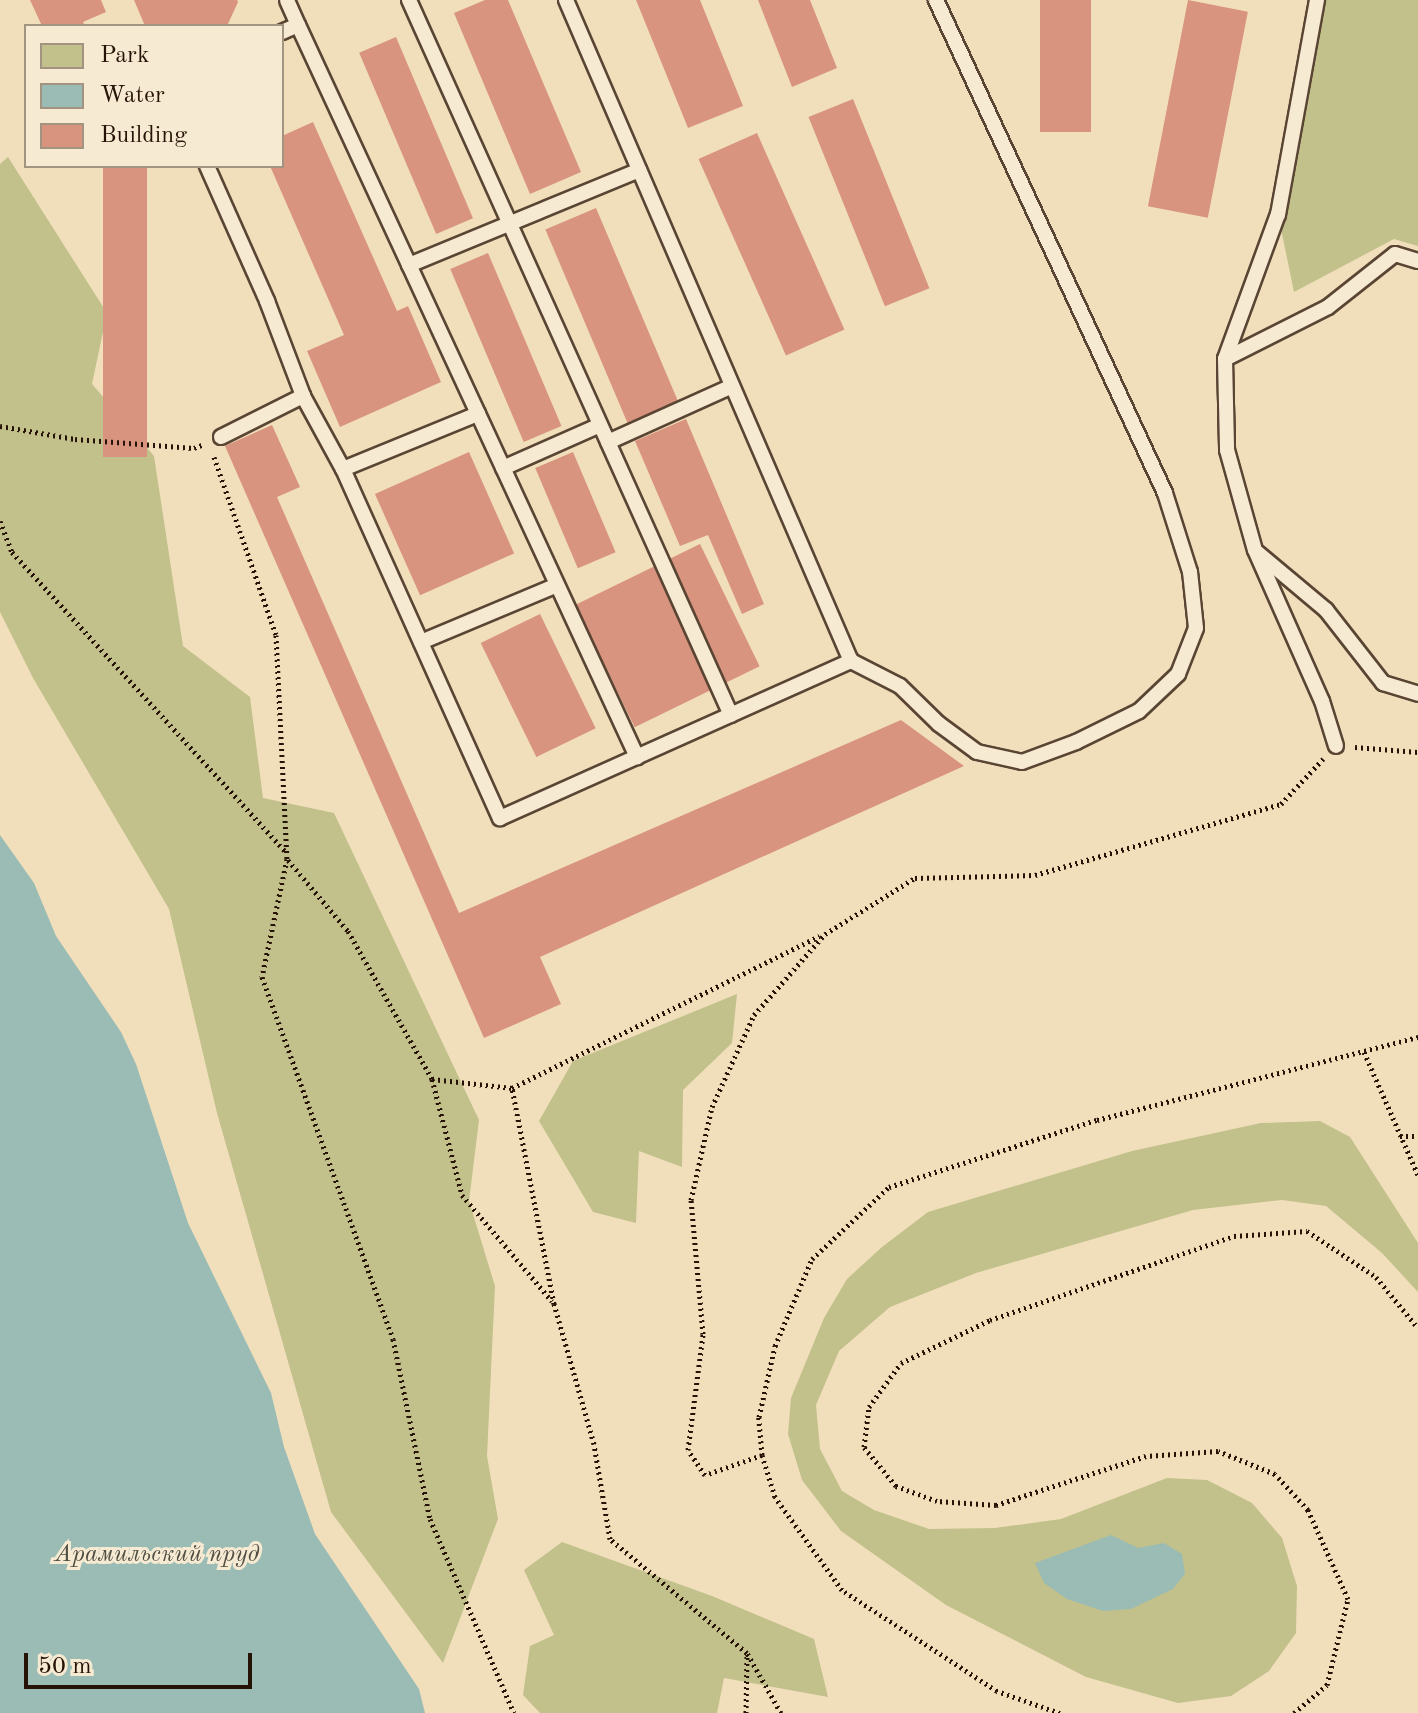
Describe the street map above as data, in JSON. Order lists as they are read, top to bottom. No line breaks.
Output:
{"water":["Арамильский пруд"],"legend":["Park","Water","Building"],"scale_bar":"50 m"}
